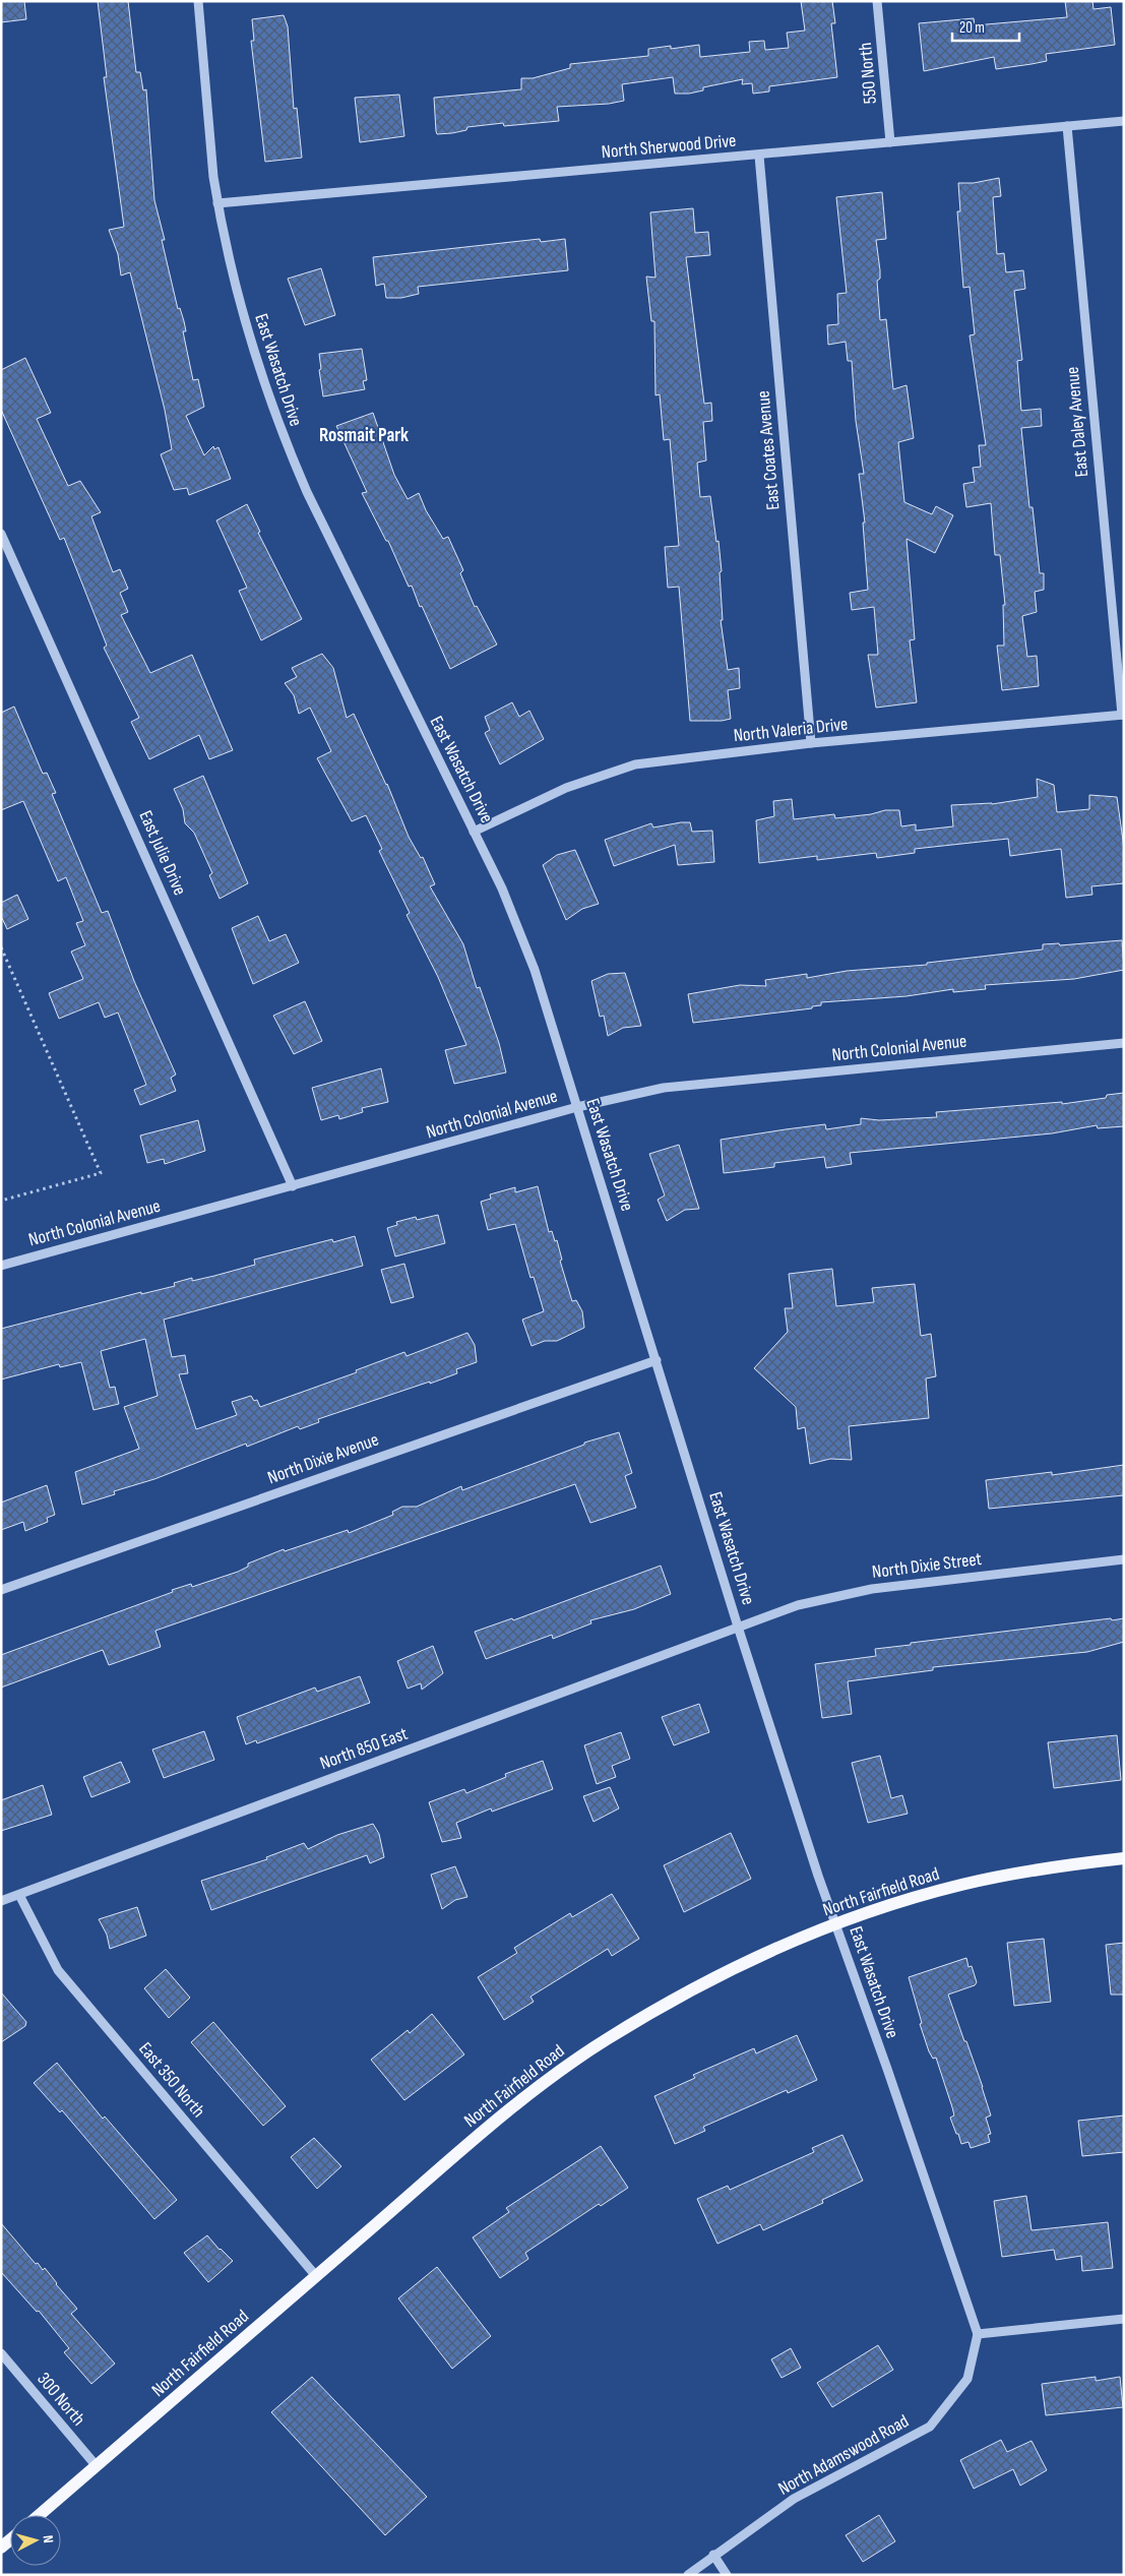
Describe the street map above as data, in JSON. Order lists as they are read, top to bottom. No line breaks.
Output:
{"streets":{"main road":["North Fairfield Road"],"street":["550 North","North Sherwood Drive","East Wasatch Drive","East Daley Avenue","East Coates Avenue","North Valeria Drive","East Julie Drive","North Colonial Avenue","North Dixie Avenue","North Dixie Street","North 850 East","East 350 North","300 North","North Adamswood Road"]},"crossings":[["550 North","North Sherwood Drive"],["North Sherwood Drive","East Wasatch Drive"],["North Sherwood Drive","East Daley Avenue"],["North Sherwood Drive","East Coates Avenue"],["East Wasatch Drive","North Valeria Drive"],["East Wasatch Drive","North Colonial Avenue"],["East Wasatch Drive","North Dixie Avenue"],["East Wasatch Drive","North Dixie Street"],["East Wasatch Drive","North 850 East"],["East Wasatch Drive","North Fairfield Road"],["East Wasatch Drive","North Adamswood Road"],["East Daley Avenue","North Valeria Drive"],["East Coates Avenue","North Valeria Drive"],["East Julie Drive","North Colonial Avenue"],["North Dixie Street","North 850 East"],["North 850 East","East 350 North"],["North Fairfield Road","East 350 North"],["North Fairfield Road","300 North"]],"districts":["Rosmait Park"],"scale_bar":"20 m","north":"right"}
